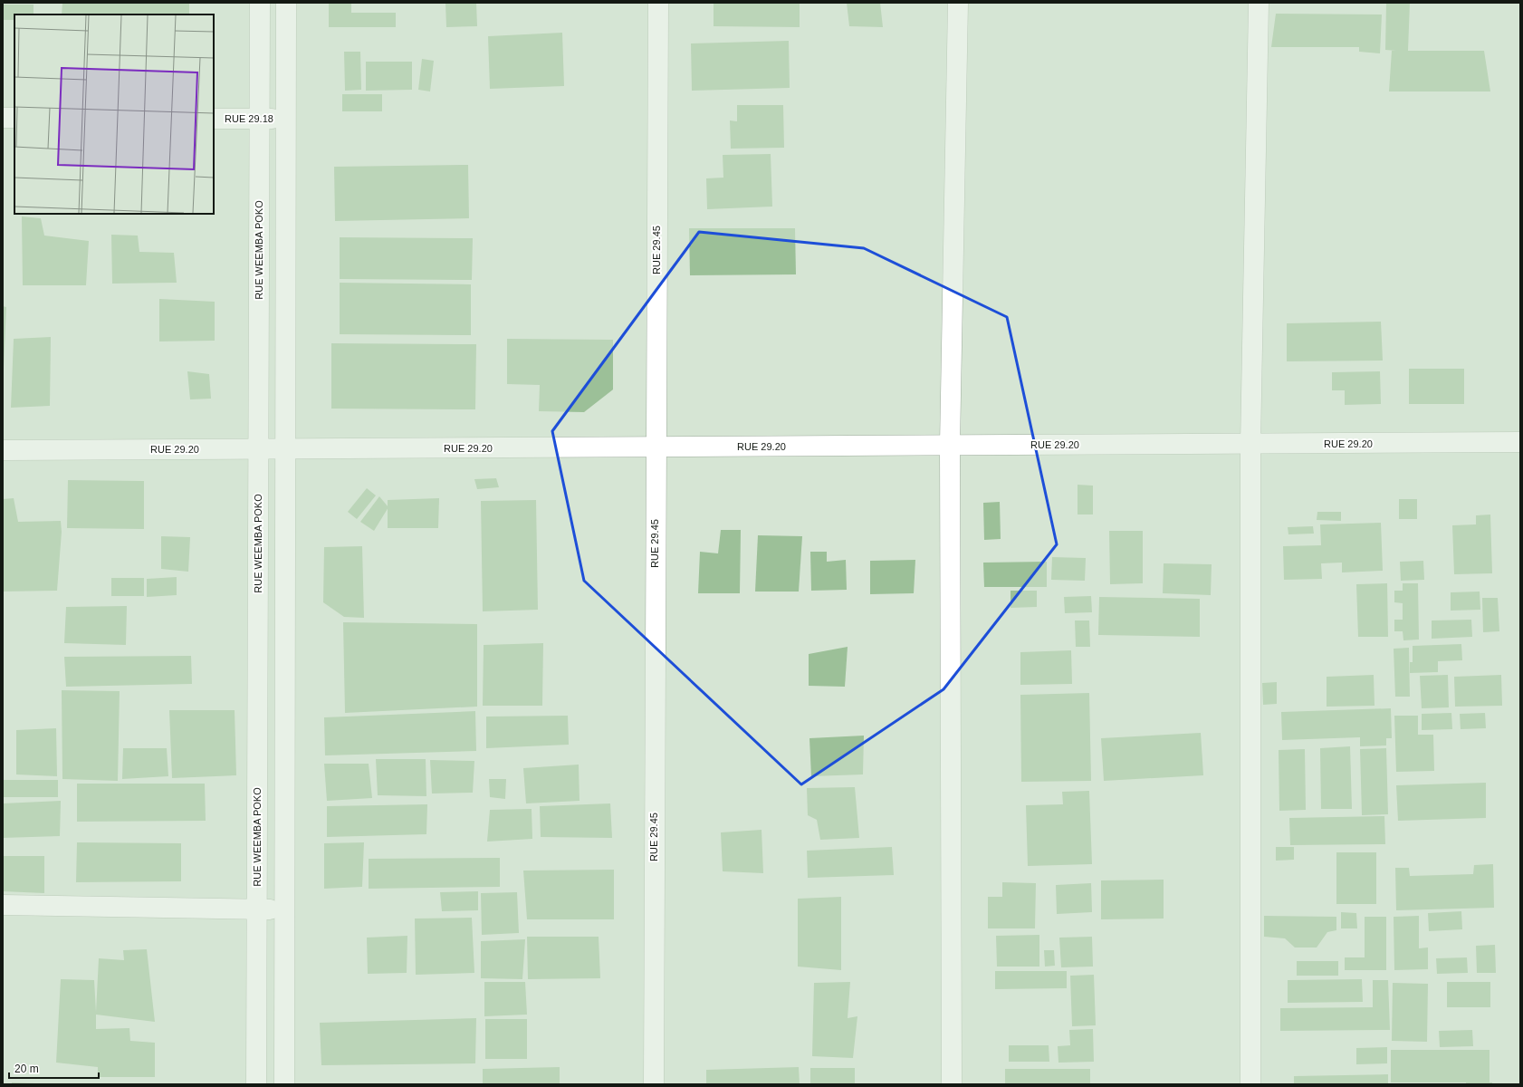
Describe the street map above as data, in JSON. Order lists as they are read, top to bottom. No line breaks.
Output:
{"streets":{"street":["RUE 29.18","RUE WEEMBA POKO","RUE 29.45","RUE 29.20"]},"crossings":[["RUE 29.18","RUE WEEMBA POKO"],["RUE WEEMBA POKO","RUE 29.20"],["RUE 29.45","RUE 29.20"]],"scale_bar":"20 m"}
